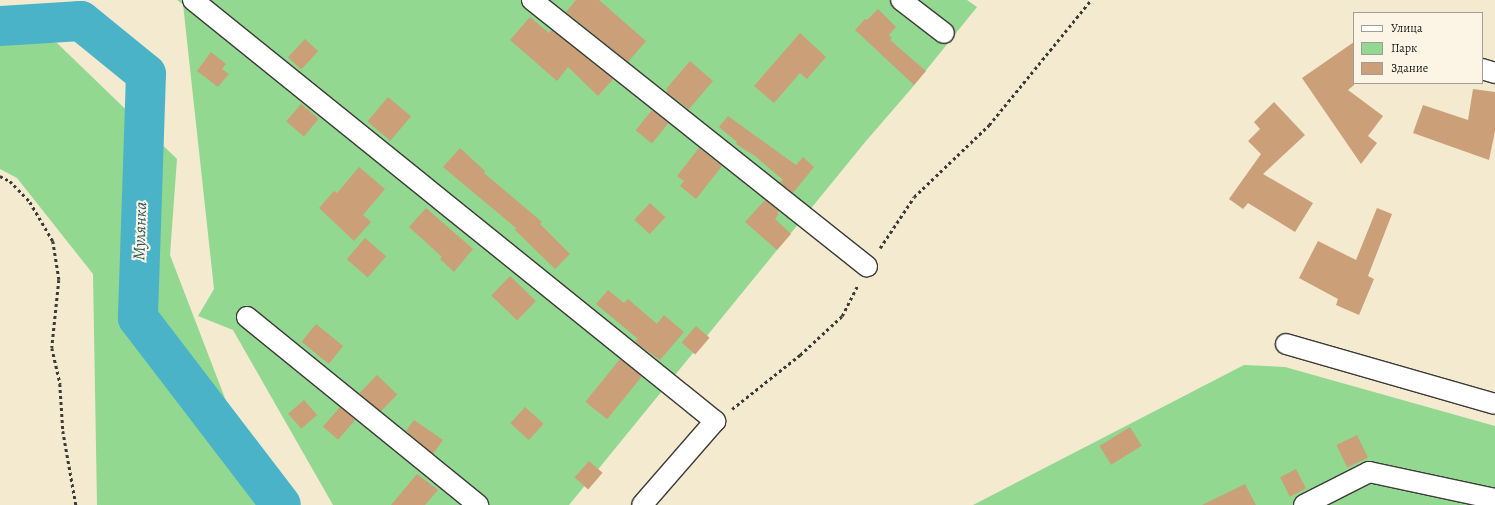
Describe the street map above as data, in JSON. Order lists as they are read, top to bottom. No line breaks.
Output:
{"water":["Мулянка"],"legend":["Улица","Парк","Здание"]}
